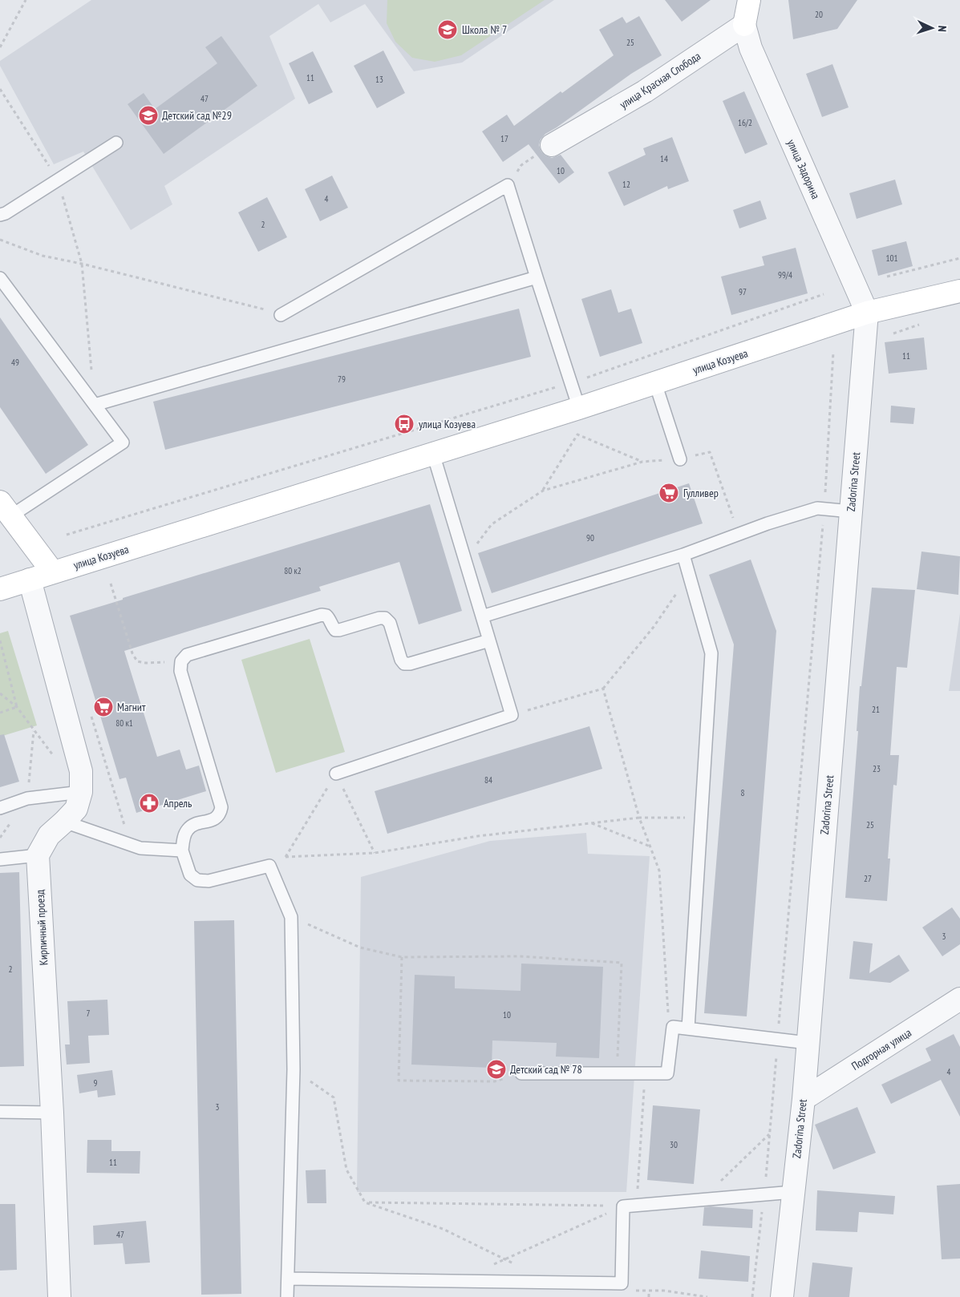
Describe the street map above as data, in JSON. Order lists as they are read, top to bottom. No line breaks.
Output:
{"streets":{"street":["улица Красная Слобода","улица Задорина","улица Козуева","Zadorina Street","Кирпичный проезд","Подгорная улица"]},"crossings":[["улица Красная Слобода","улица Задорина"],["улица Задорина","улица Козуева"],["улица Задорина","Zadorina Street"],["улица Козуева","Zadorina Street"],["Zadorina Street","Подгорная улица"]],"places":{"school or university":["Школа № 7","Детский сад №29","Детский сад № 78"],"bus stop":["улица Козуева"],"supermarket":["Гулливер","Магнит"],"pharmacy":["Апрель"]},"house_numbers":["20","25","11","13","47","16/2","17","14","10","12","4","2","101","99/4","97","11","49","79","90","80 к2","21","80 к1","23","84","8","25","27","3","2","7","10","4","9","3","30","11","47"],"north":"right"}
